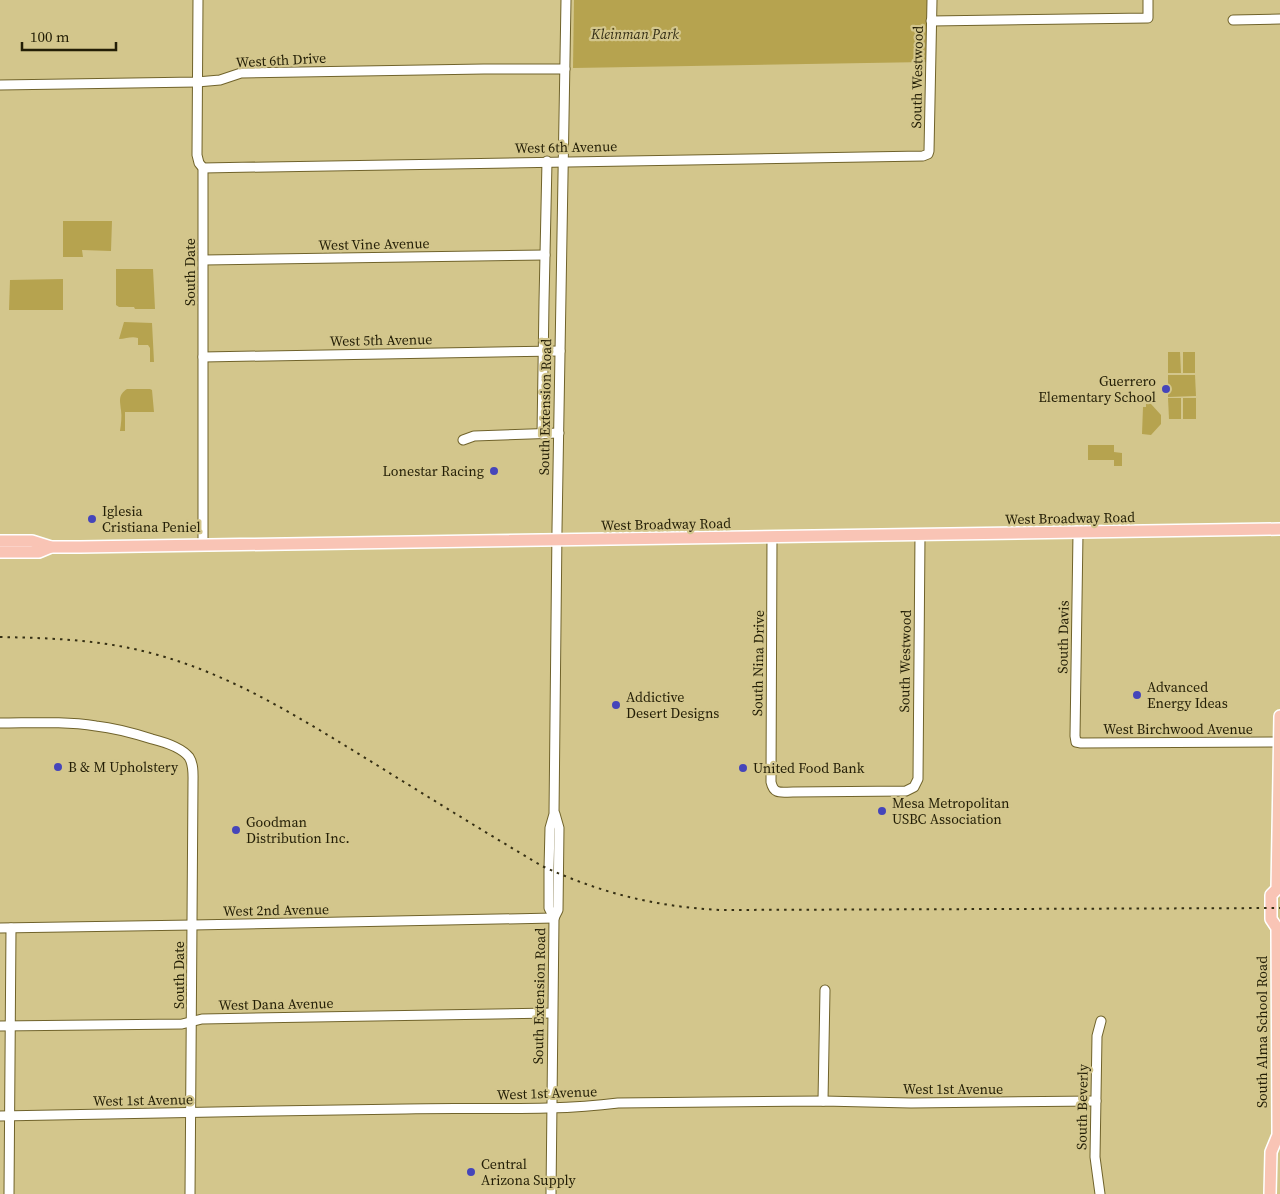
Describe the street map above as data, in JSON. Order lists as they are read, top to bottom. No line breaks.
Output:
{"streets":{"main road":["West Broadway Road","South Alma School Road"],"street":["West 6th Drive","South Westwood","West 6th Avenue","West Vine Avenue","South Date","West 5th Avenue","South Extension Road","South Davis","South Nina Drive","West Birchwood Avenue","West 2nd Avenue","West Dana Avenue","West 1st Avenue","South Beverly"]},"crossings":[["West 6th Drive","South Date"],["West 6th Drive","South Extension Road"],["South Westwood","West 6th Avenue"],["South Westwood","West Broadway Road"],["South Westwood","South Nina Drive"],["West 6th Avenue","South Date"],["West 6th Avenue","South Extension Road"],["West Vine Avenue","South Date"],["West Vine Avenue","South Extension Road"],["South Date","West 5th Avenue"],["South Date","West Broadway Road"],["South Date","West 2nd Avenue"],["South Date","West Dana Avenue"],["South Date","West 1st Avenue"],["West 5th Avenue","South Extension Road"],["South Extension Road","West Broadway Road"],["South Extension Road","West 2nd Avenue"],["South Extension Road","West Dana Avenue"],["South Extension Road","West 1st Avenue"],["West Broadway Road","South Davis"],["West Broadway Road","South Nina Drive"],["South Davis","West Birchwood Avenue"],["West Birchwood Avenue","South Alma School Road"],["West 1st Avenue","South Beverly"]],"parks":["Kleinman Park"],"places":["Guerrero Elementary School","Lonestar Racing","Iglesia Cristiana Peniel","Advanced Energy Ideas","Addictive Desert Designs","B & M Upholstery","United Food Bank","Mesa Metropolitan USBC Association","Goodman Distribution Inc.","Central Arizona Supply"],"scale_bar":"100 m"}
